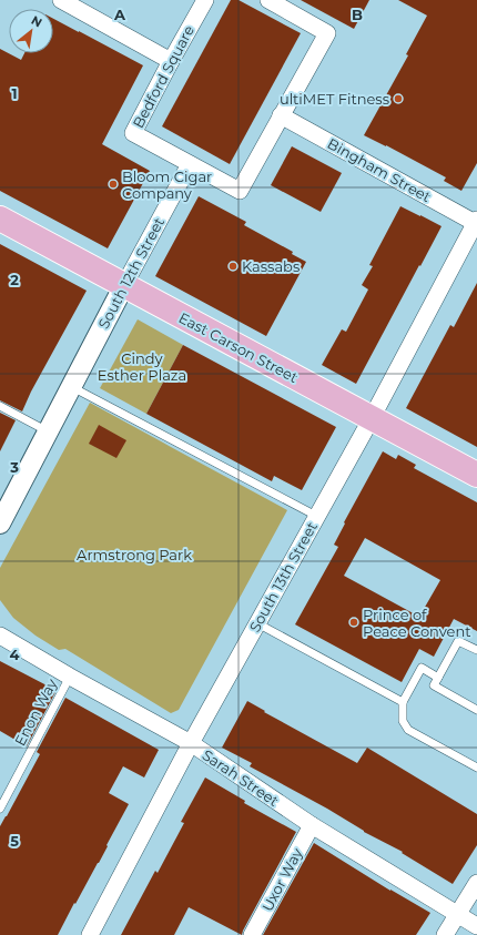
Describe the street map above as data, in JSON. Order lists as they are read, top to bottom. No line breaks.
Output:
{"streets":{"main road":["East Carson Street"],"street":["Bedford Square","Bingham Street","South 12th Street","South 13th Street","Sarah Street","Uxor Way"],"lane":["Enon Way"]},"crossings":[["Bedford Square","Bingham Street"],["Bedford Square","South 12th Street"],["Bingham Street","South 13th Street"],["South 12th Street","East Carson Street"],["East Carson Street","South 13th Street"],["South 13th Street","Sarah Street"],["Enon Way","Sarah Street"],["Sarah Street","Uxor Way"]],"parks":["Cindy Esther Plaza","Armstrong Park"],"places":["ultiMET Fitness","Bloom Cigar Company","Kassabs","Prince of Peace Convent"],"north":"top right","grid":{"columns":["A","B"],"rows":["1","2","3","4","5"]}}
